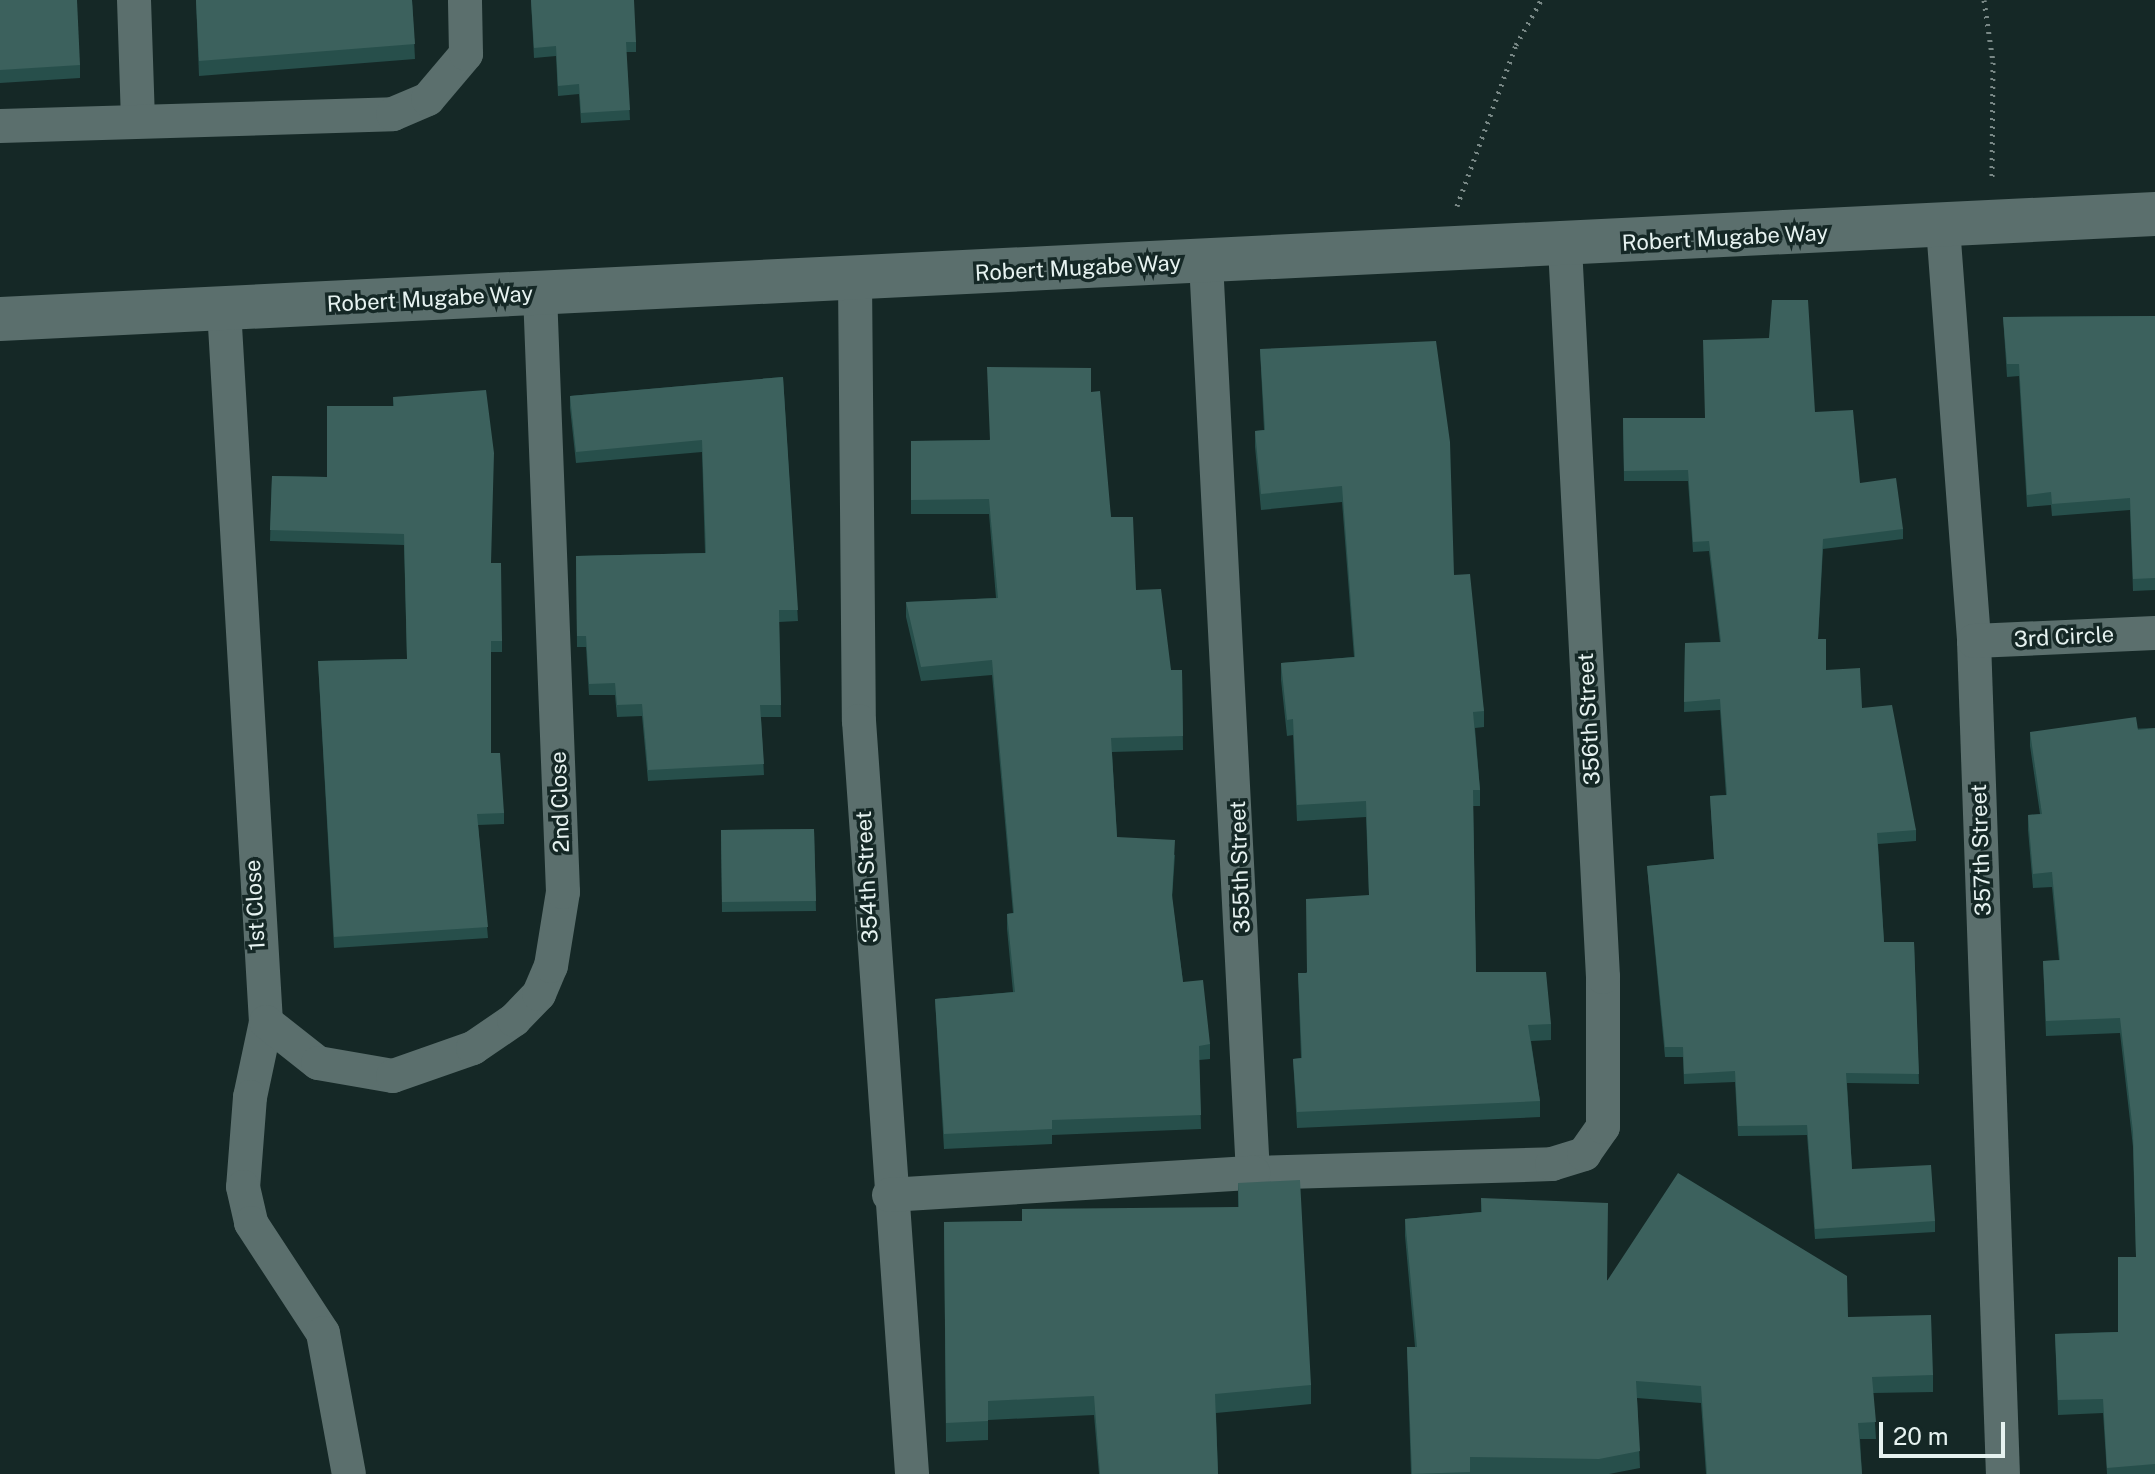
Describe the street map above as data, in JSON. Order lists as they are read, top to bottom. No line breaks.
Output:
{"streets":{"street":["Robert Mugabe Way","3rd Circle","356th Street","2nd Close","357th Street","355th Street","354th Street","1st Close"]},"crossings":[["Robert Mugabe Way","356th Street"],["Robert Mugabe Way","2nd Close"],["Robert Mugabe Way","357th Street"],["Robert Mugabe Way","355th Street"],["Robert Mugabe Way","354th Street"],["Robert Mugabe Way","1st Close"],["3rd Circle","357th Street"],["356th Street","355th Street"],["2nd Close","1st Close"]],"scale_bar":"20 m"}
